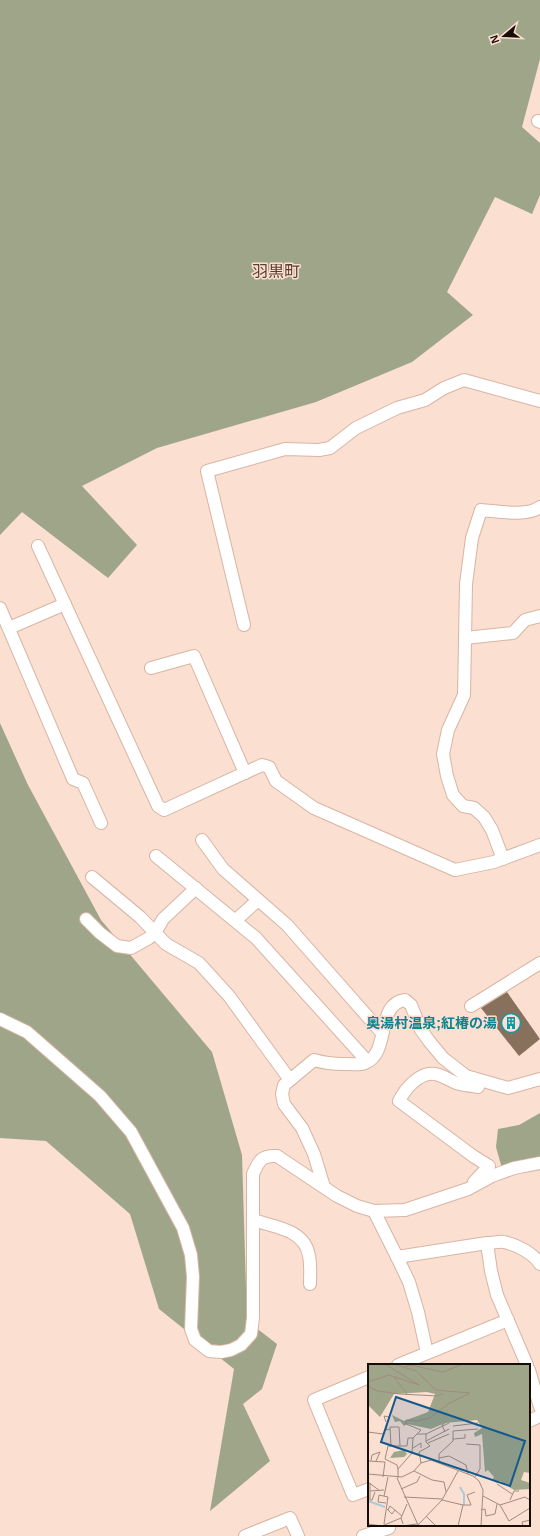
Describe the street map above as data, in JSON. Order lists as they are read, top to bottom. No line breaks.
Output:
{"districts":["羽黒町"],"places":{"building":["奥湯村温泉;紅椿の湯"]},"north":"left"}
